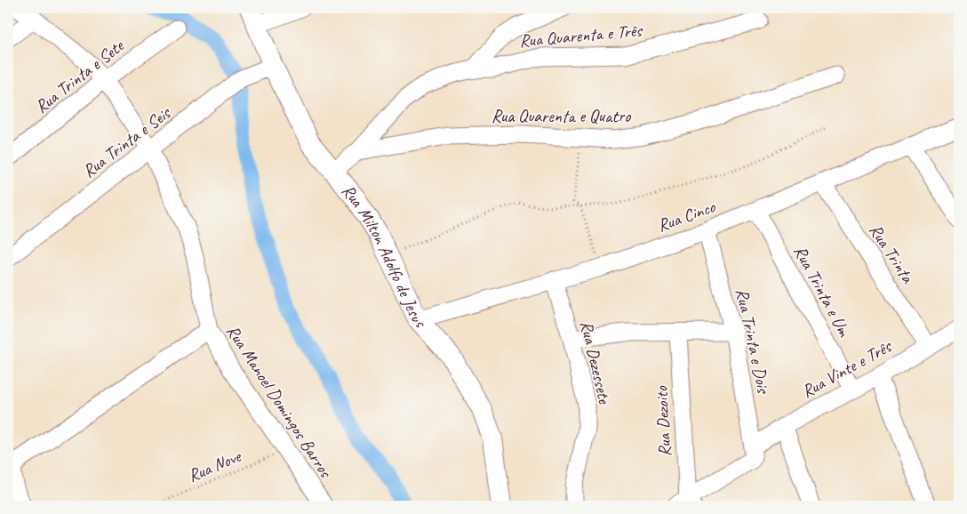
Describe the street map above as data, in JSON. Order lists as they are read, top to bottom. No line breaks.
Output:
{"streets":{"street":["Rua Quarenta e Três","Rua Trinta e Sete","Rua Quarenta e Quatro","Rua Trinta e Seis","Rua Cinco","Rua Trinta","Rua Milton Adolfo de Jesus","Rua Trinta e Um","Rua Trinta e Dois","Rua Dezessete","Rua Vinte e Três","Rua Manoel Domingos Barros","Rua Dezoito"],"path":["Rua Nove"]},"crossings":[["Rua Quarenta e Três","Rua Quarenta e Quatro"],["Rua Quarenta e Três","Rua Milton Adolfo de Jesus"],["Rua Trinta e Sete","Rua Manoel Domingos Barros"],["Rua Trinta e Seis","Rua Milton Adolfo de Jesus"],["Rua Trinta e Seis","Rua Manoel Domingos Barros"],["Rua Cinco","Rua Trinta"],["Rua Cinco","Rua Milton Adolfo de Jesus"],["Rua Cinco","Rua Trinta e Um"],["Rua Cinco","Rua Trinta e Dois"],["Rua Cinco","Rua Dezessete"],["Rua Trinta","Rua Vinte e Três"],["Rua Trinta e Um","Rua Vinte e Três"],["Rua Trinta e Dois","Rua Vinte e Três"],["Rua Vinte e Três","Rua Dezoito"],["Rua Manoel Domingos Barros","Rua Nove"]]}
